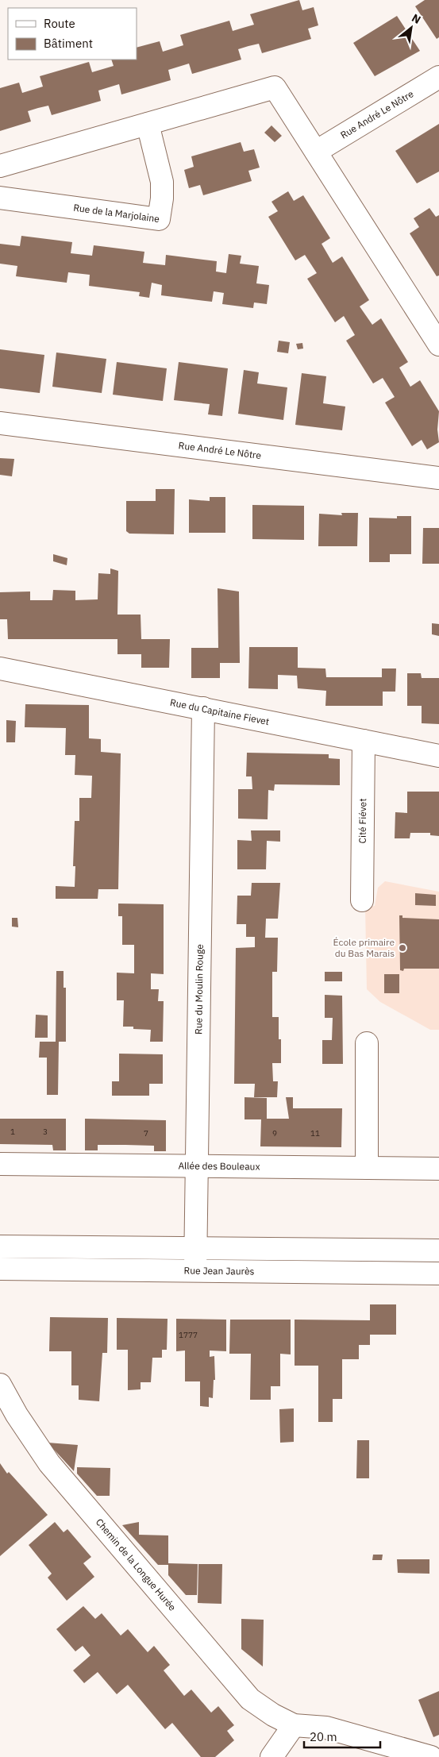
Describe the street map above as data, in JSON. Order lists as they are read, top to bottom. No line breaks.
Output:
{"streets":{"street":["Rue André Le Nôtre","Rue de la Marjolaine","Rue du Capitaine Fievet","Cité Fiévet","Rue du Moulin Rouge","Allée des Bouleaux","Rue Jean Jaurès","Chemin de la Longue Hurée"]},"crossings":[["Rue du Capitaine Fievet","Cité Fiévet"],["Rue du Capitaine Fievet","Rue du Moulin Rouge"],["Rue du Moulin Rouge","Allée des Bouleaux"],["Rue du Moulin Rouge","Rue Jean Jaurès"]],"places":["École primaire du Bas Marais"],"house_numbers":["1","3","7","9","11","1777"],"legend":["Route","Bâtiment"],"scale_bar":"20 m","north":"top right"}
